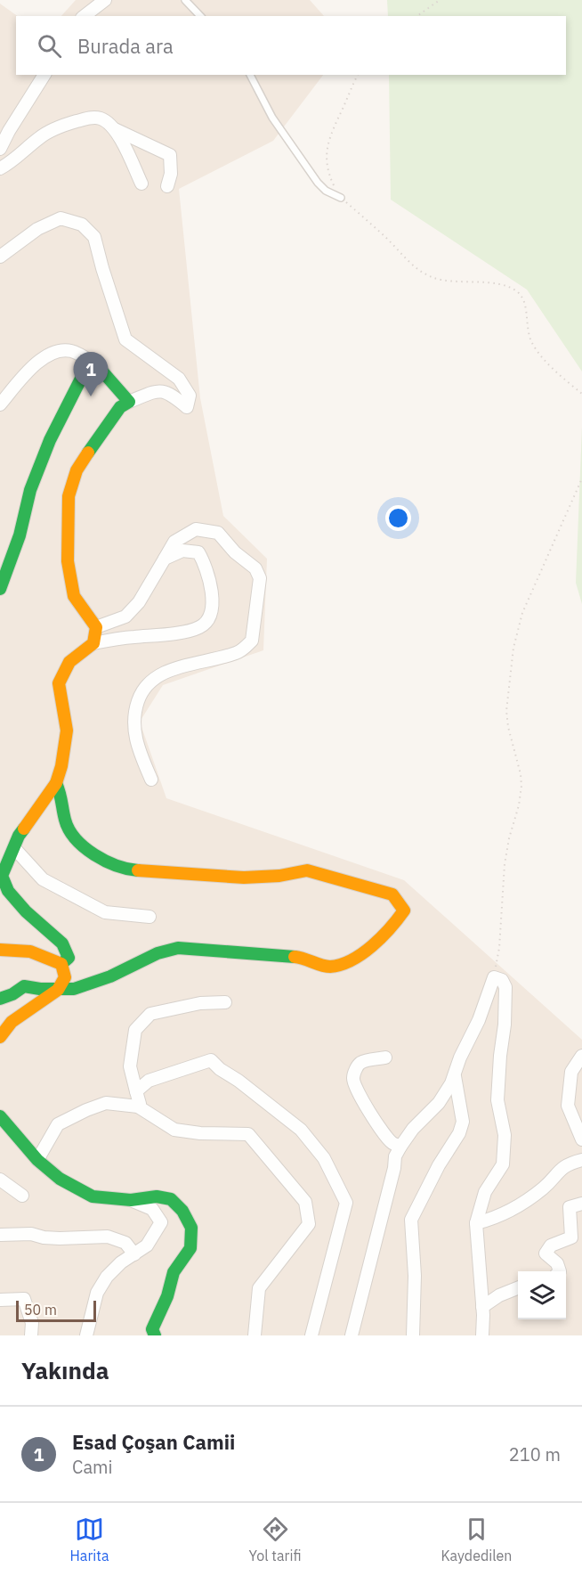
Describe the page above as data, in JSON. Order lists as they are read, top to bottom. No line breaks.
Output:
{"scale_bar":"50 m","page":{"search":"Burada ara","pins":"1","scale":"50 m","heading":"Yakında","list":[{"mark":"1","name":"Esad Çoşan Camii","note":"Cami","value":"210 m"}],"nav":["Harita","Yol tarifi","Kaydedilen"]}}
